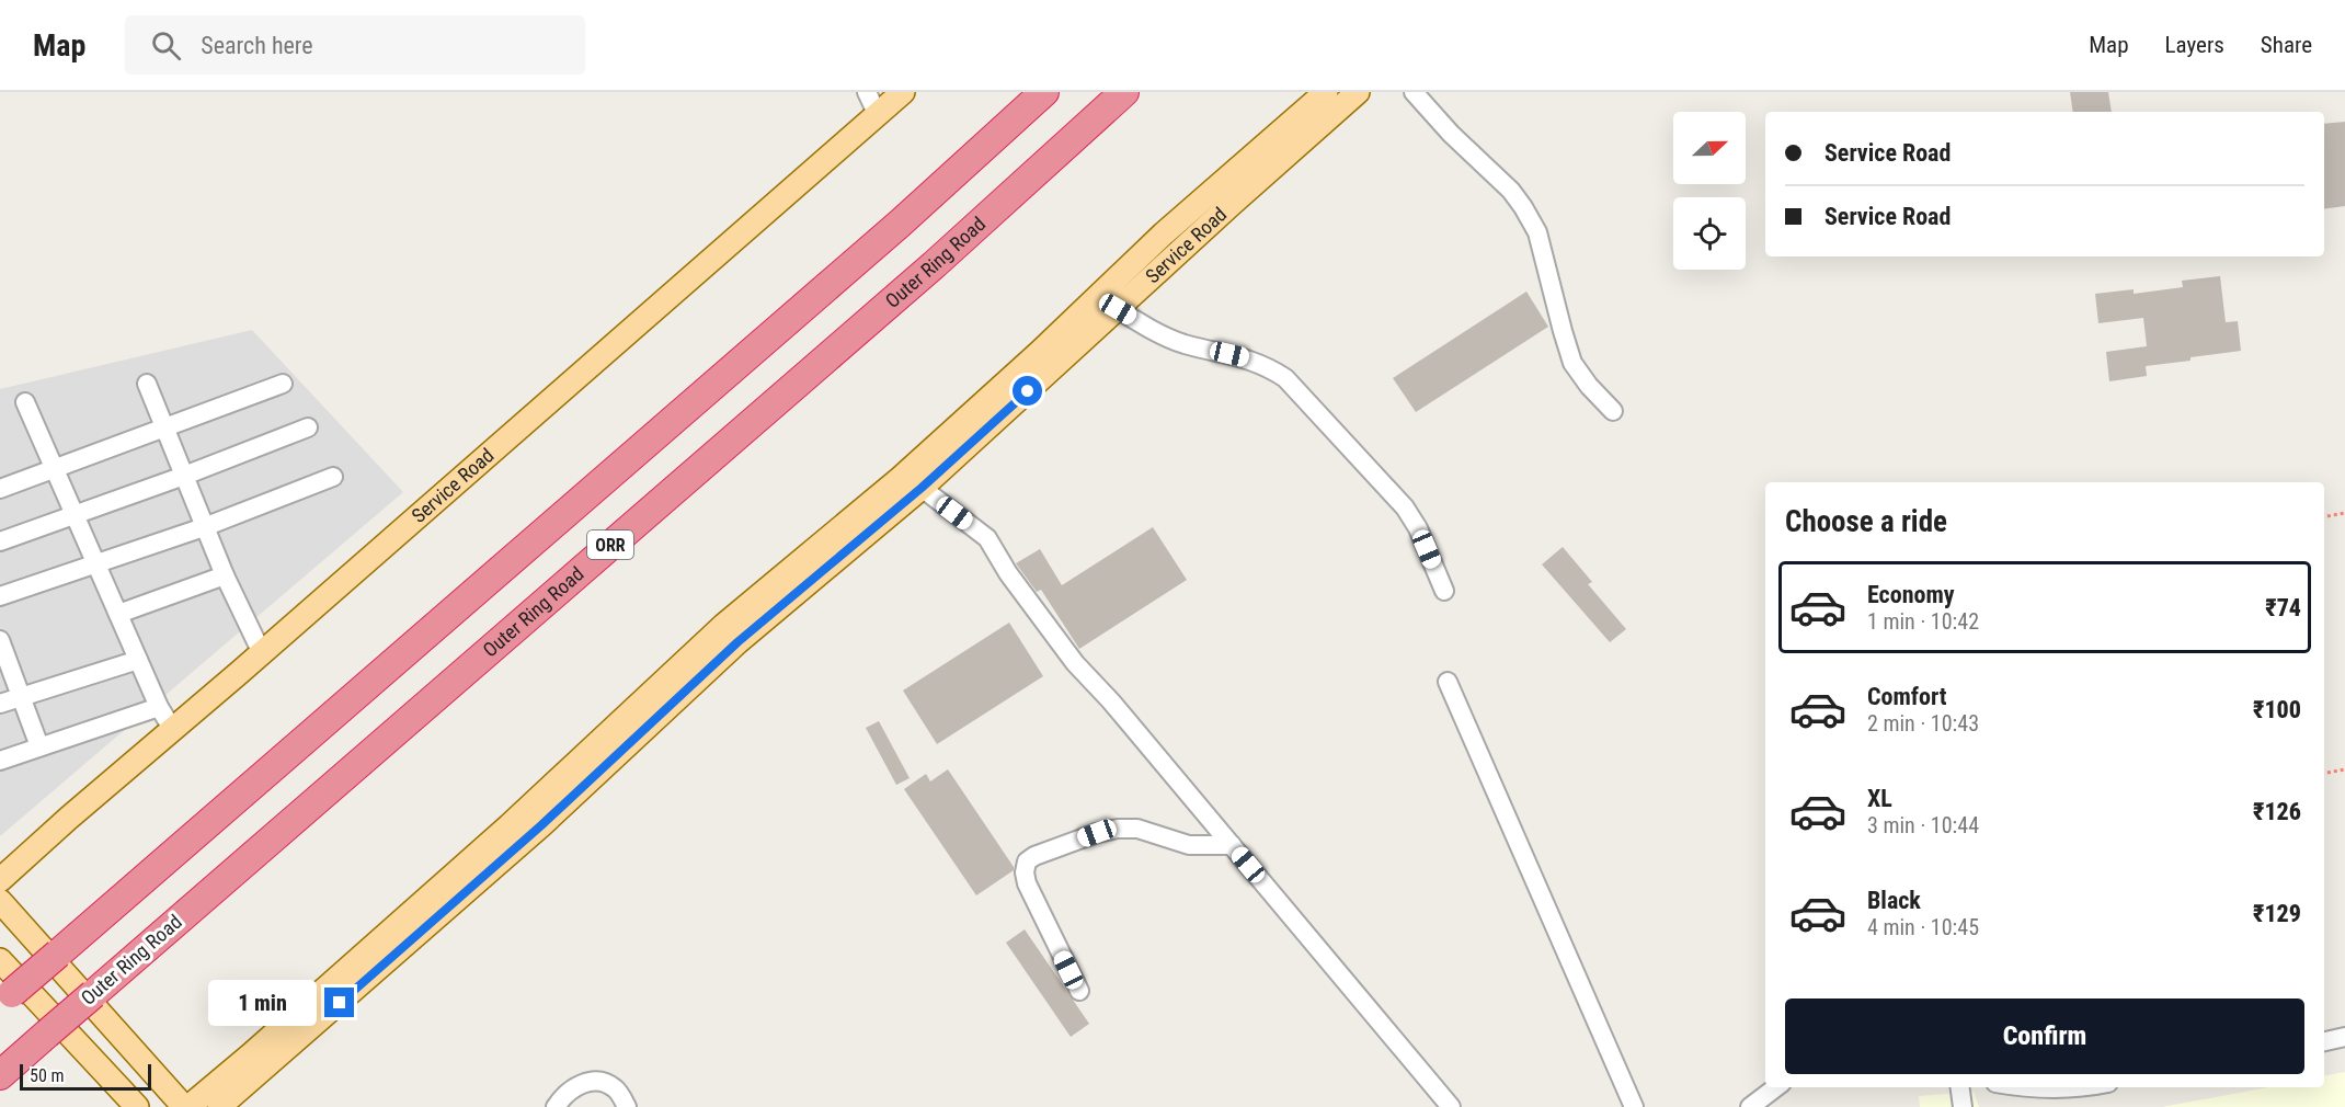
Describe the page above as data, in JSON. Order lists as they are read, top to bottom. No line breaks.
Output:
{"streets":{"highway":["Outer Ring Road","ORR"],"main road":["Service Road"]},"scale_bar":"50 m","north":"right","page":{"header":"Map","search":"Search here","nav":["Map","Layers","Share"],"banner":["Service Road","Service Road"],"heading":"Choose a ride","list":[{"name":"Economy","note":"1 min · 10:42","value":"₹74"},{"name":"Comfort","note":"2 min · 10:43","value":"₹100"},{"name":"XL","note":"3 min · 10:44","value":"₹126"},{"name":"Black","note":"4 min · 10:45","value":"₹129"}],"bubble":"1 min","buttons":"Confirm","scale":"50 m"}}
